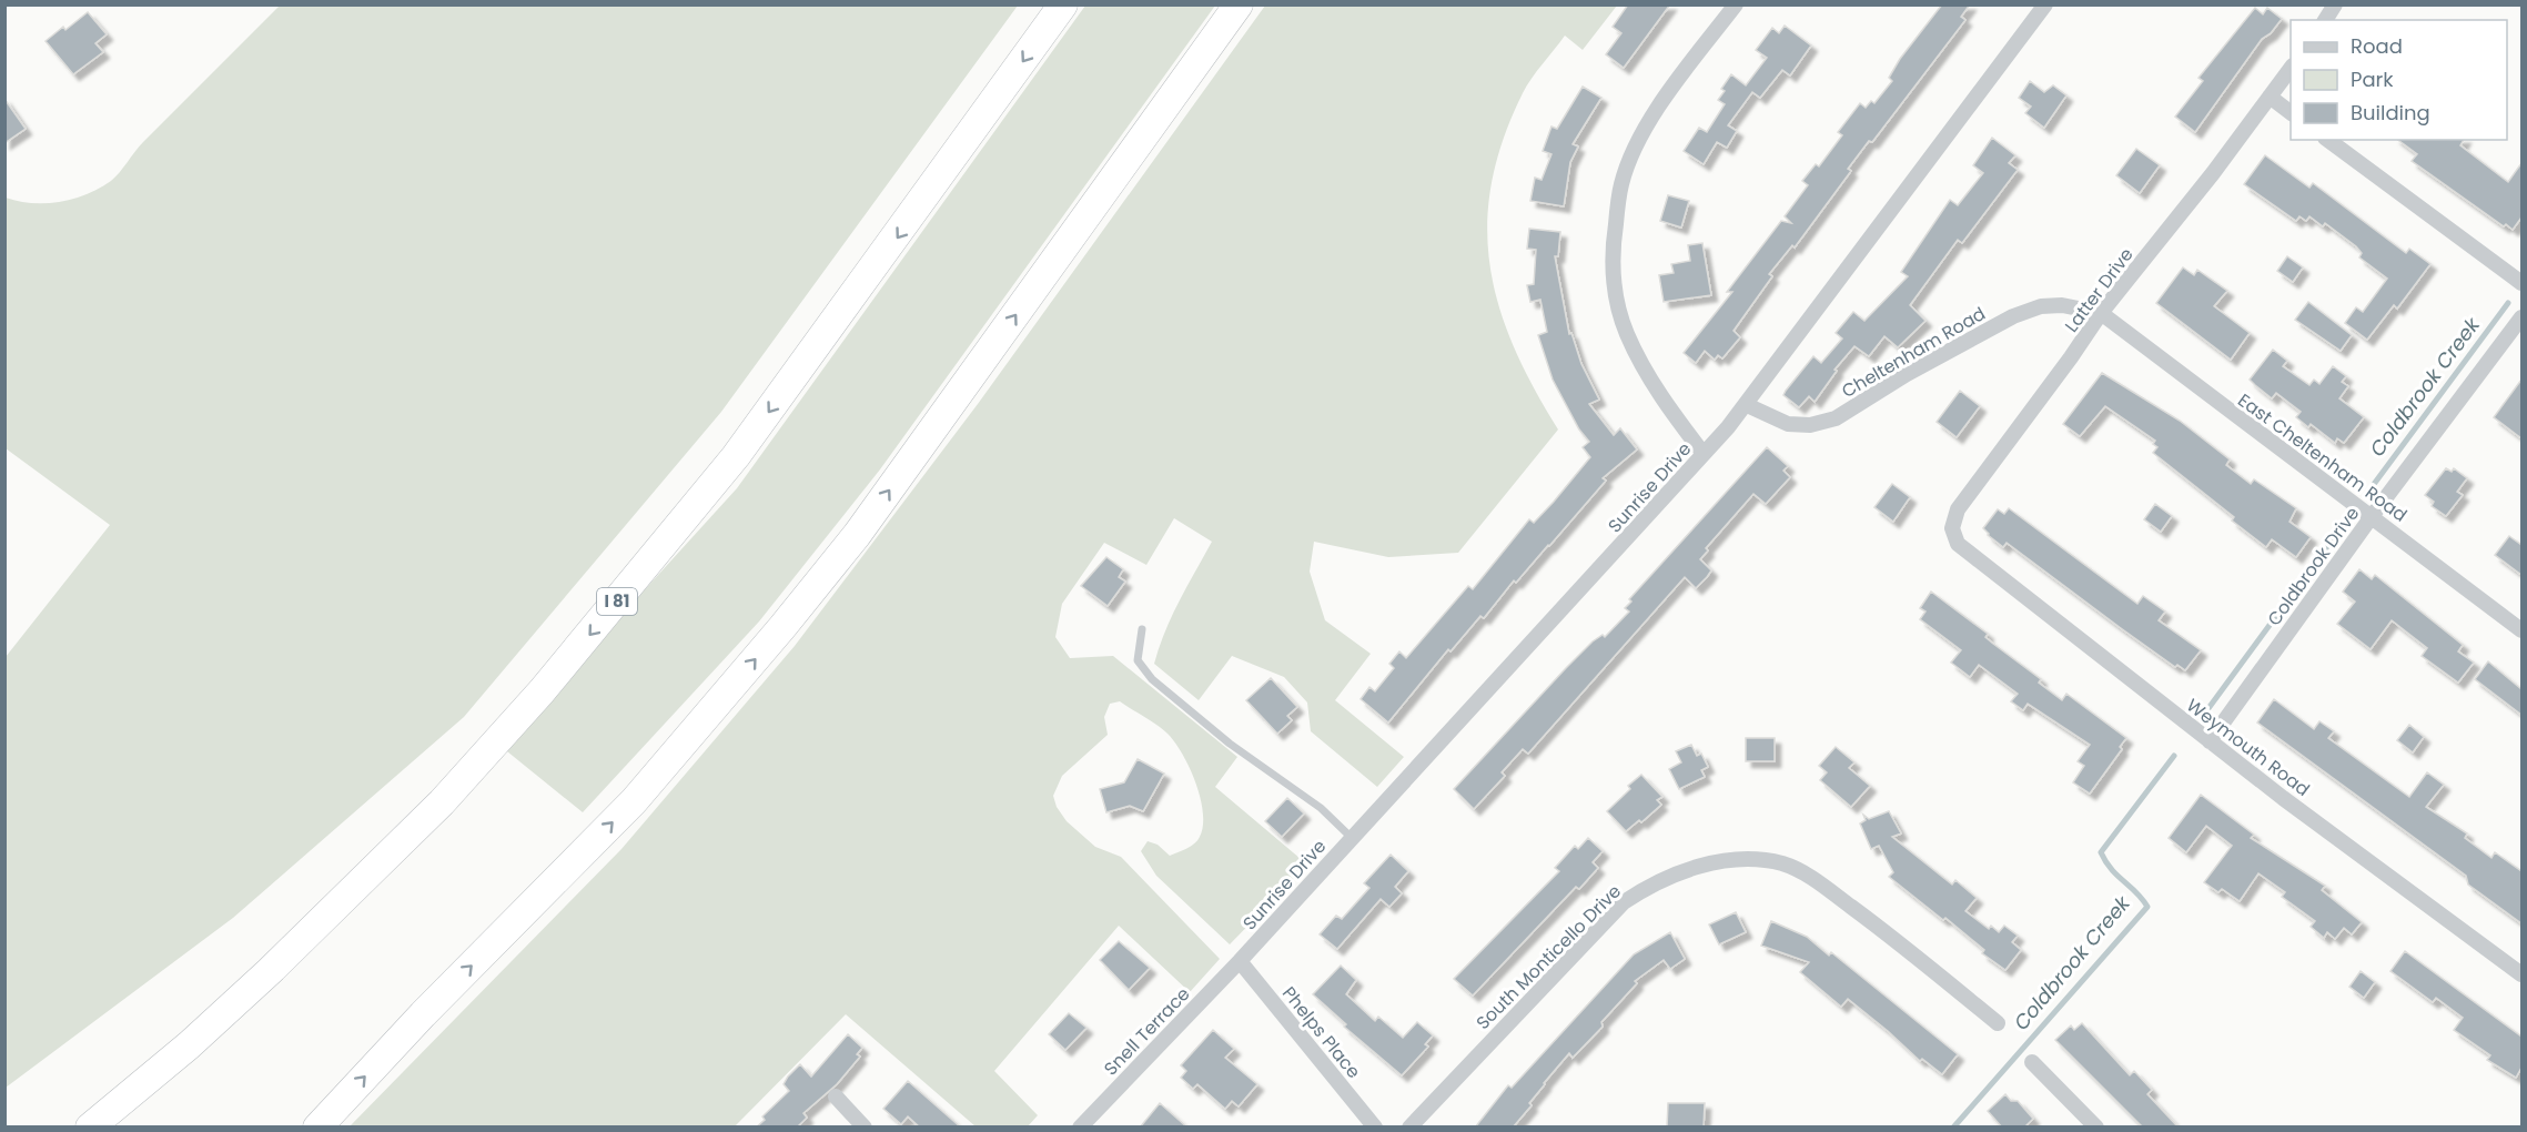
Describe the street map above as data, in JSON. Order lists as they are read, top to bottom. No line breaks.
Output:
{"streets":{"highway":["I 81"],"street":["Latter Drive","Cheltenham Road","East Cheltenham Road","Sunrise Drive","Coldbrook Drive","Weymouth Road","South Monticello Drive","Snell Terrace","Phelps Place"]},"crossings":[["Latter Drive","Cheltenham Road"],["Latter Drive","East Cheltenham Road"],["Latter Drive","Weymouth Road"],["Cheltenham Road","East Cheltenham Road"],["Cheltenham Road","Sunrise Drive"],["East Cheltenham Road","Coldbrook Drive"],["Sunrise Drive","Snell Terrace"],["Sunrise Drive","Phelps Place"],["Coldbrook Drive","Weymouth Road"],["Snell Terrace","Phelps Place"]],"water":["Coldbrook Creek"],"legend":["Road","Park","Building"]}
